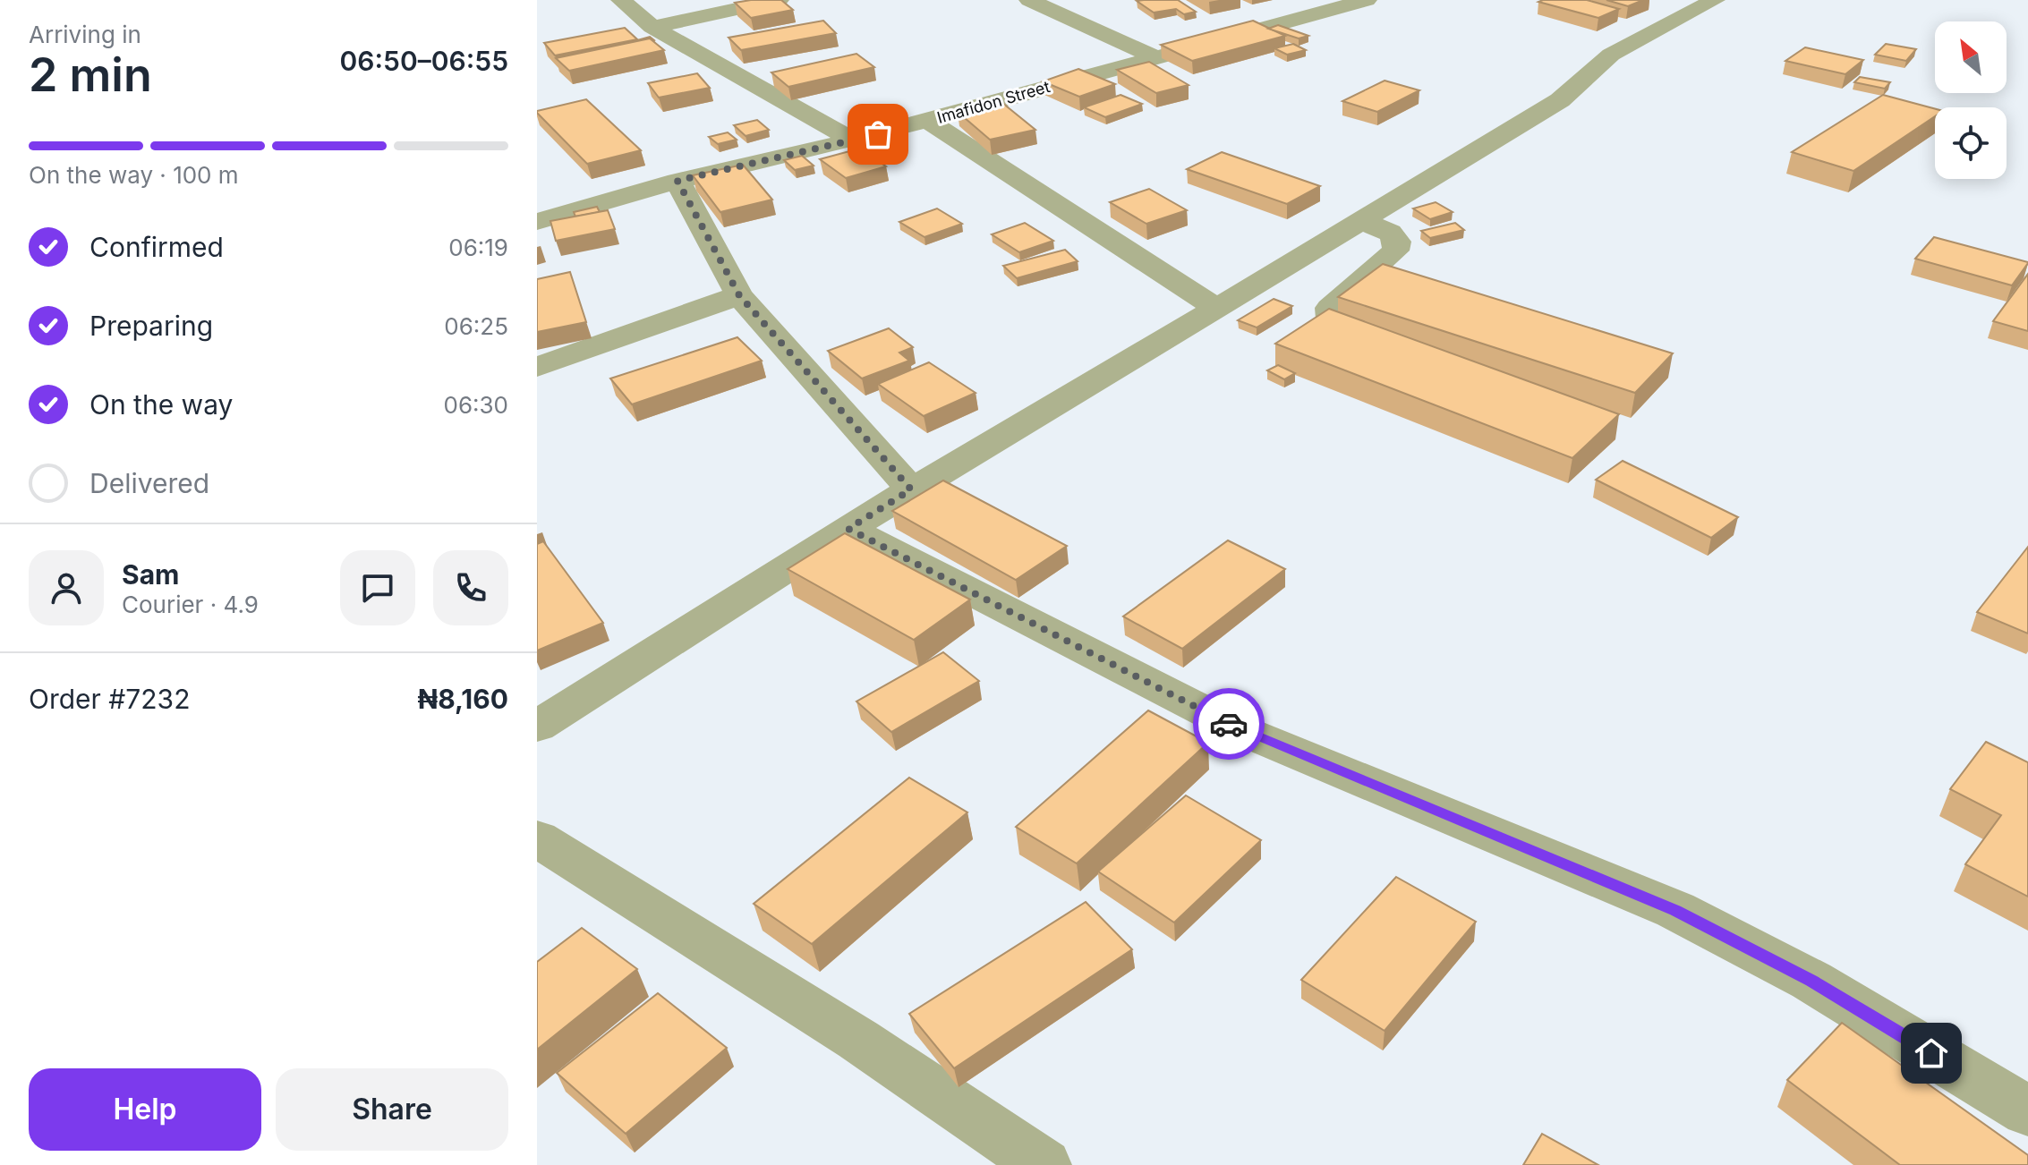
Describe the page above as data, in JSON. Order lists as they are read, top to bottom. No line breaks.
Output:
{"streets":{"street":["Imafidon Street"]},"north":"top left","page":{"heading":["2 min","Arriving in","06:50–06:55"],"panel":["Sam","Courier · 4.9","Order #7232","₦8,160"],"bar":"On the way · 100 m","list":[["Confirmed","06:19"],["Preparing","06:25"],["On the way","06:30"],"Delivered"],"buttons":["Help","Share"]}}
